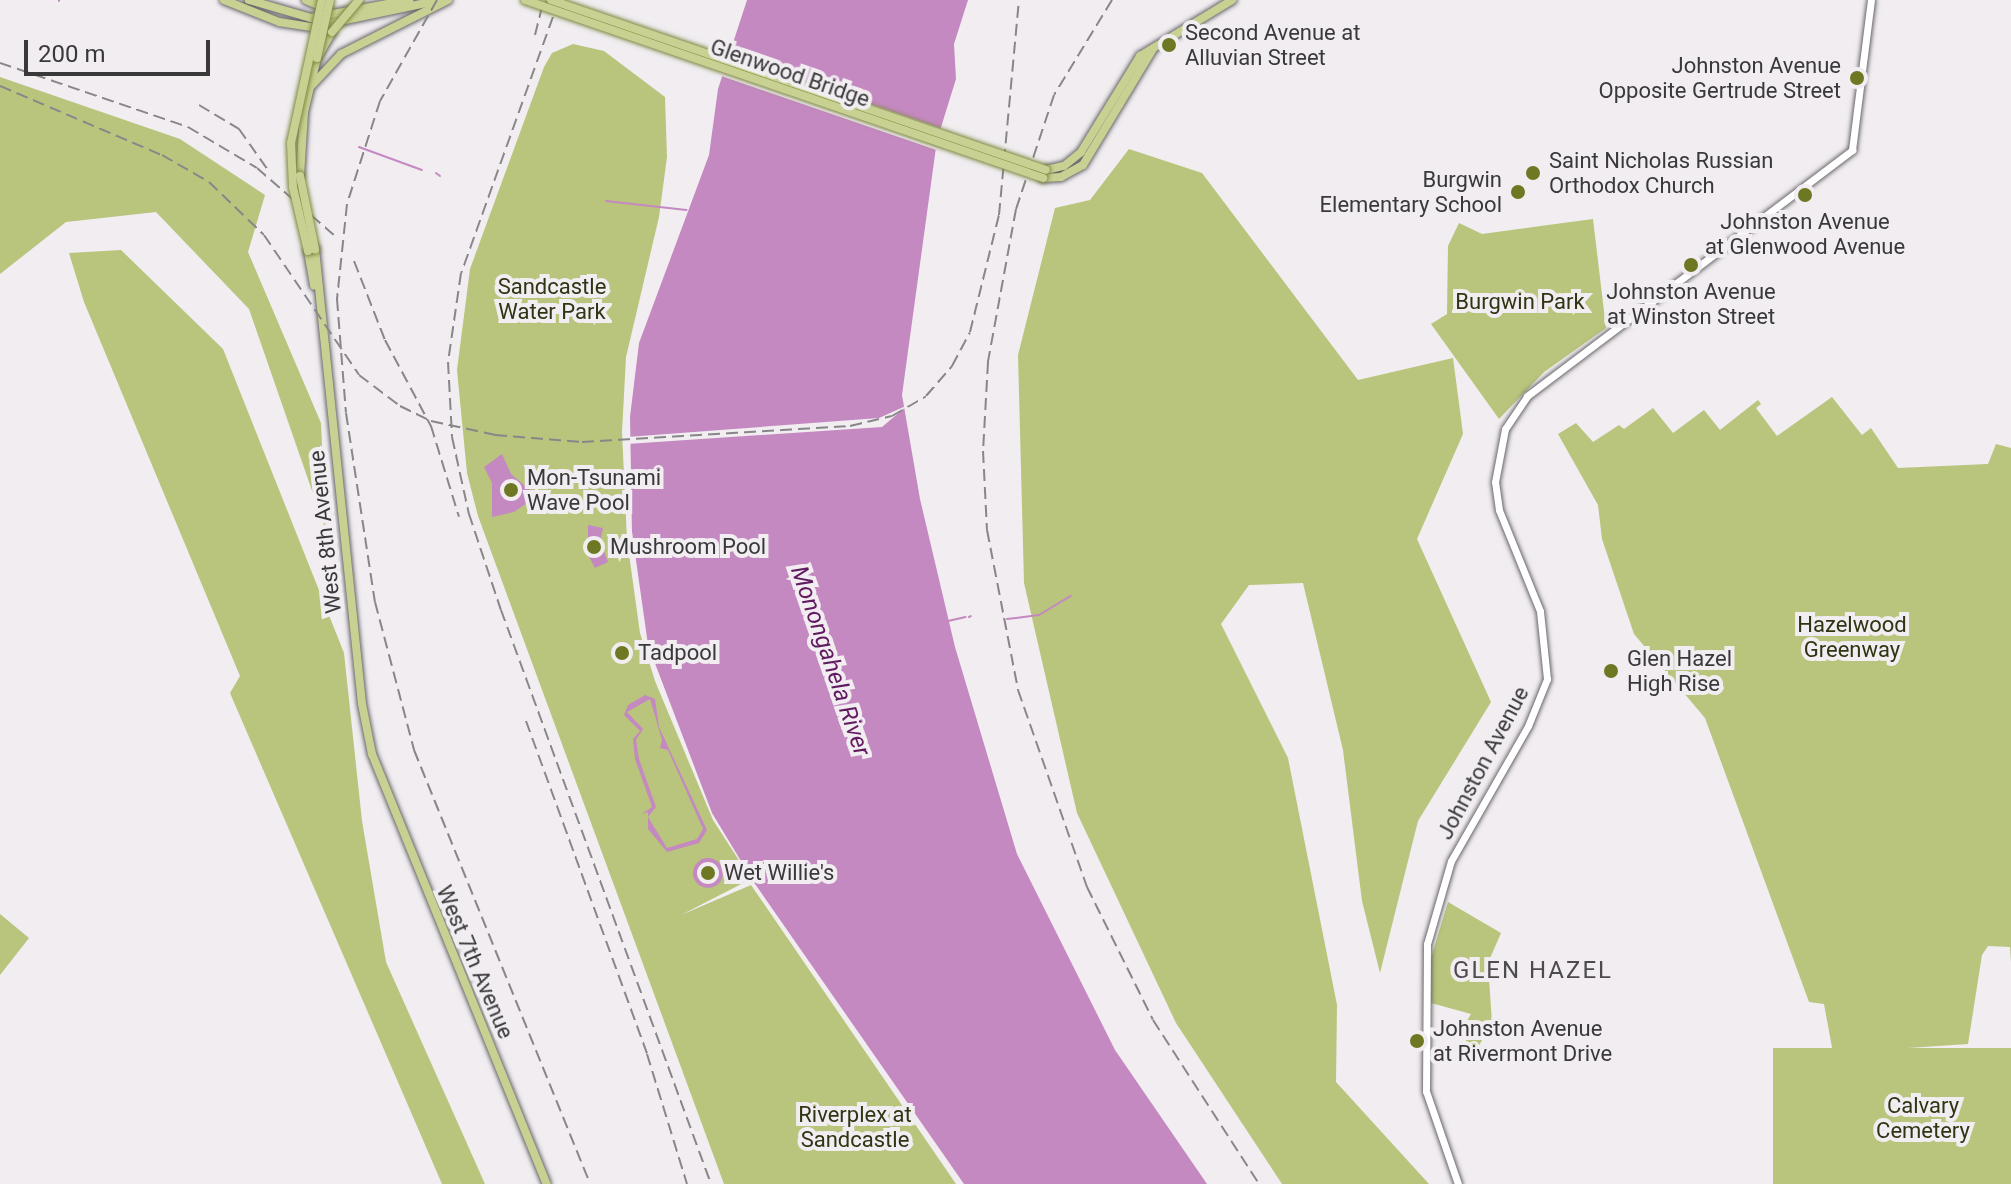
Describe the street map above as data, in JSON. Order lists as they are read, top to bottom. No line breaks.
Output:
{"streets":{"main road":["Glenwood Bridge","West 8th Avenue","West 7th Avenue"],"street":["Johnston Avenue"]},"crossings":[["West 8th Avenue","West 7th Avenue"]],"districts":["GLEN HAZEL"],"water":["Monongahela River"],"parks":["Sandcastle Water Park","Burgwin Park","Hazelwood Greenway","Calvary Cemetery","Riverplex at Sandcastle"],"places":["Second Avenue at Alluvian Street","Johnston Avenue Opposite Gertrude Street","Saint Nicholas Russian Orthodox Church","Burgwin Elementary School","Johnston Avenue at Glenwood Avenue","Johnston Avenue at Winston Street","Mon-Tsunami Wave Pool","Mushroom Pool","Tadpool","Glen Hazel High Rise","Wet Willie's","Johnston Avenue at Rivermont Drive"],"scale_bar":"200 m"}
